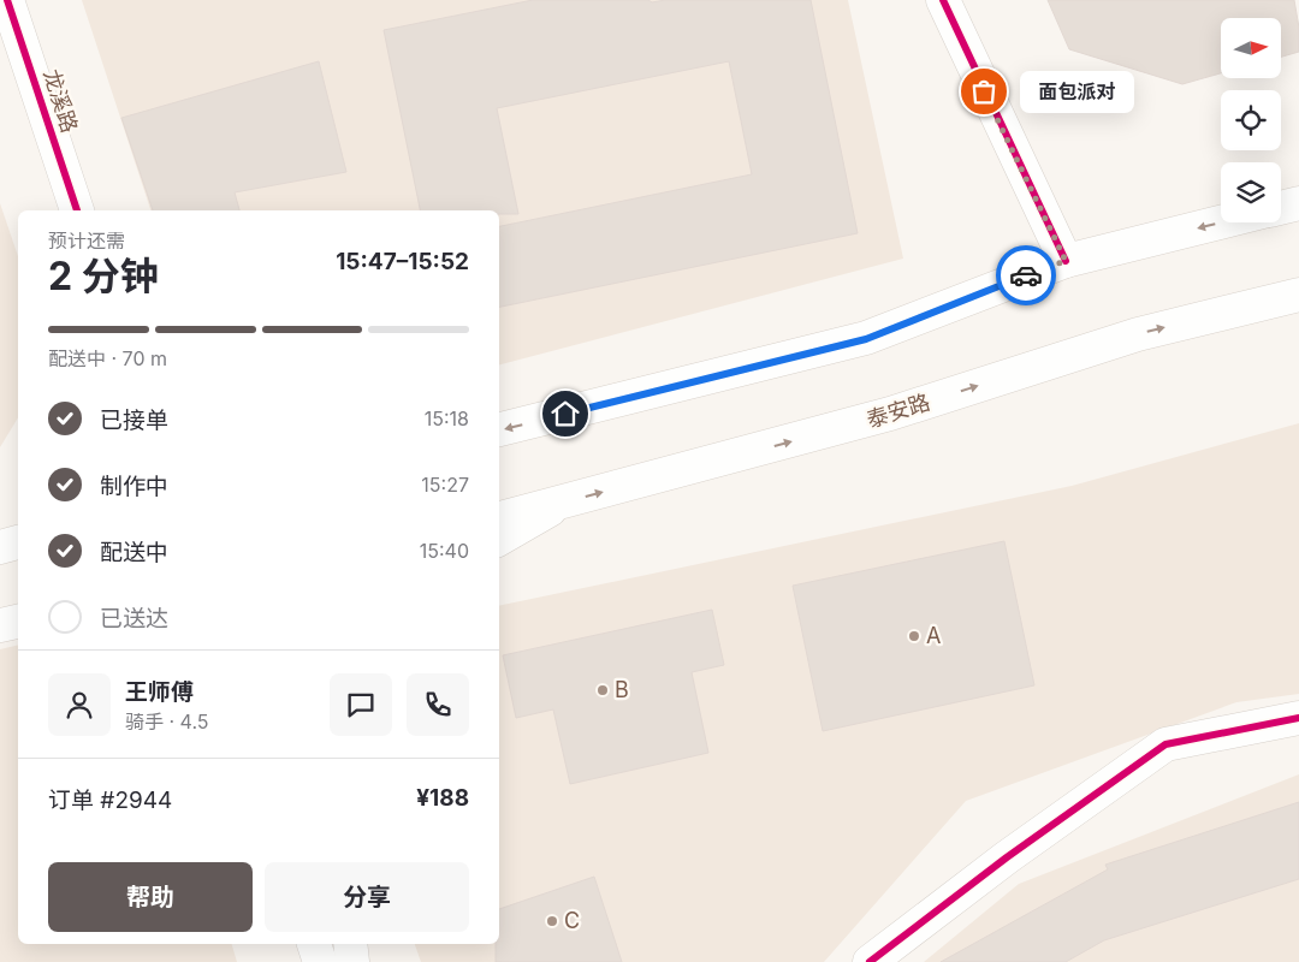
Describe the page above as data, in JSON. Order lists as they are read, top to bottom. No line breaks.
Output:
{"streets":{"main road":["龙溪路","泰安路"]},"places":["面包派对","A","B","C"],"north":"right","page":{"bubble":"面包派对","heading":["2 分钟","预计还需","15:47–15:52"],"panel":["王师傅","骑手 · 4.5","订单 #2944","¥188"],"bar":"配送中 · 70 m","list":[["已接单","15:18"],["制作中","15:27"],["配送中","15:40"],"已送达"],"buttons":["帮助","分享"]}}
